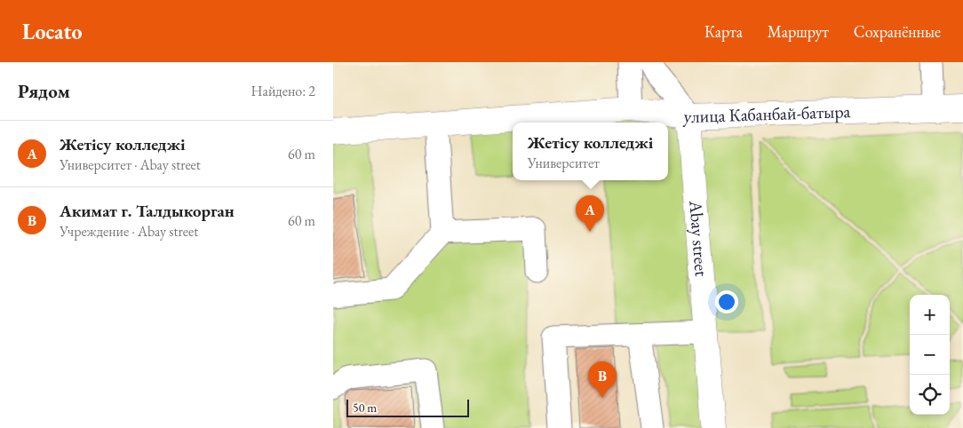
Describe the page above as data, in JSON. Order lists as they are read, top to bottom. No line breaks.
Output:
{"streets":{"main road":["улица Кабанбай-батыра","Abay street"]},"crossings":[["улица Кабанбай-батыра","Abay street"]],"scale_bar":"50 m","page":{"header":"Locato","nav":["Карта","Маршрут","Сохранённые"],"heading":["Рядом","Найдено: 2"],"list":[{"mark":"A","name":"Жетісу колледжі","note":"Университет · Abay street","value":"60 m"},{"mark":"B","name":"Акимат г. Талдыкорган","note":"Учреждение · Abay street","value":"60 m"}],"popup":["Жетісу колледжі","Университет"],"pins":["A","B"],"map_buttons":["+","−"],"scale":"50 m"}}
